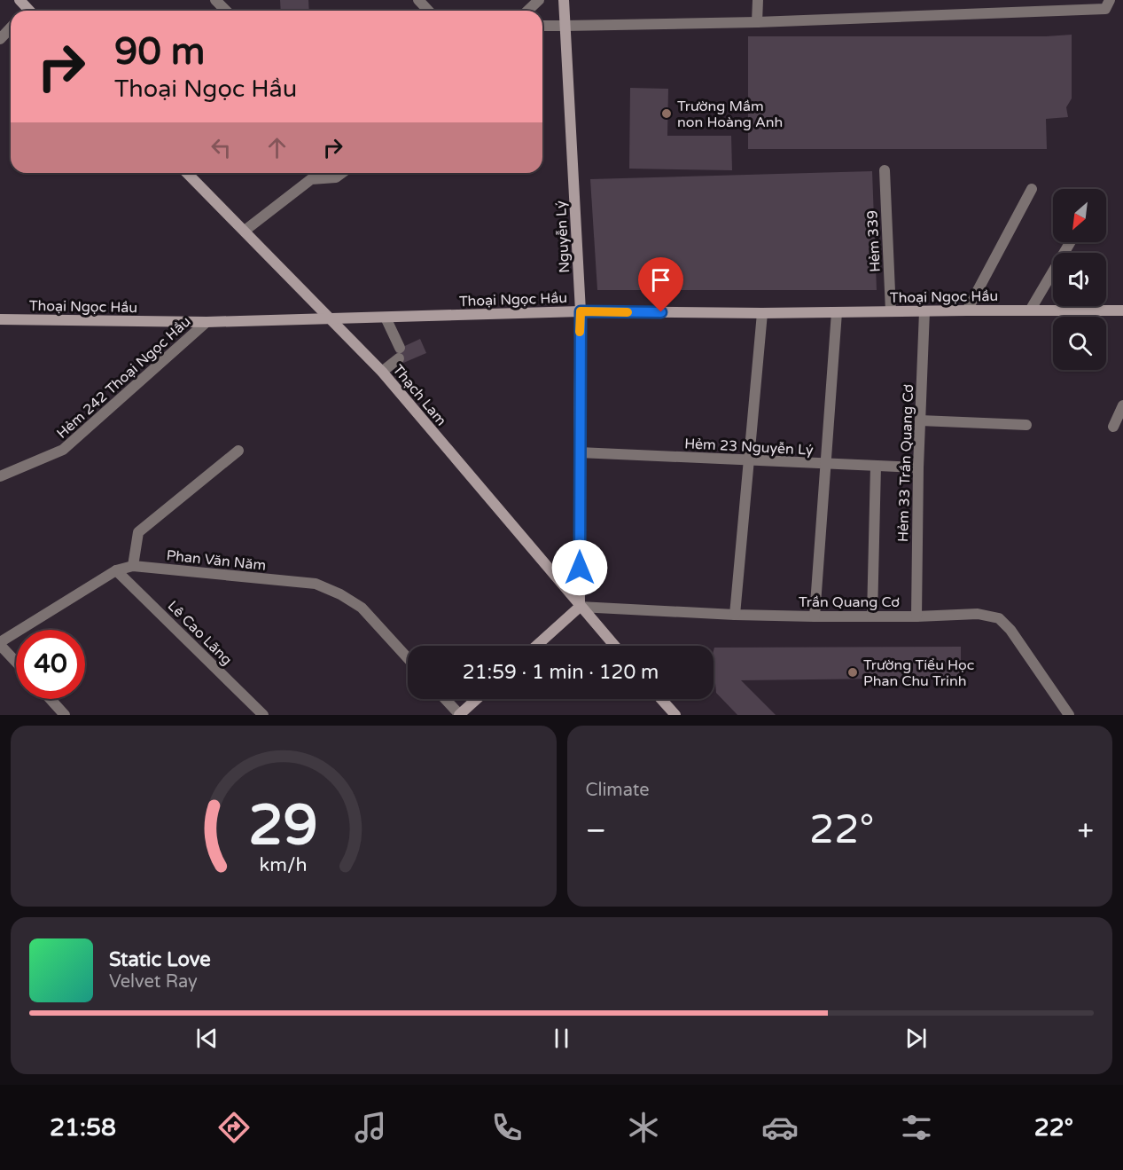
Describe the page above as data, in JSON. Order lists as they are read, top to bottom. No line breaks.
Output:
{"streets":{"street":["Nguyễn Lý","Hẻm 339","Thoại Ngọc Hầu","Hẻm 242 Thoại Ngọc Hầu","Thạch Lam","Hẻm 23 Nguyễn Lý","Hẻm 33 Trần Quang Cơ","Phan Văn Năm","Trần Quang Cơ","Lê Cao Lãng"]},"crossings":[["Nguyễn Lý","Thoại Ngọc Hầu"],["Nguyễn Lý","Thạch Lam"],["Nguyễn Lý","Hẻm 23 Nguyễn Lý"],["Nguyễn Lý","Trần Quang Cơ"],["Hẻm 339","Thoại Ngọc Hầu"],["Thoại Ngọc Hầu","Hẻm 242 Thoại Ngọc Hầu"],["Thoại Ngọc Hầu","Thạch Lam"],["Thoại Ngọc Hầu","Hẻm 33 Trần Quang Cơ"],["Thạch Lam","Trần Quang Cơ"],["Hẻm 23 Nguyễn Lý","Hẻm 33 Trần Quang Cơ"],["Hẻm 33 Trần Quang Cơ","Trần Quang Cơ"],["Phan Văn Năm","Lê Cao Lãng"]],"places":["Trường Mầm non Hoàng Anh","Trường Tiểu Học Phan Chu Trinh"],"north":"bottom left","page":{"turn":["90 m","Thoại Ngọc Hầu"],"limit":"40","trip":"21:59 · 1 min · 120 m","tile":"Climate","heat":["−","22°","+"],"song":["Static Love","Velvet Ray"],"tabs":["21:58","22°"],"gauge":["29","km/h"]}}
